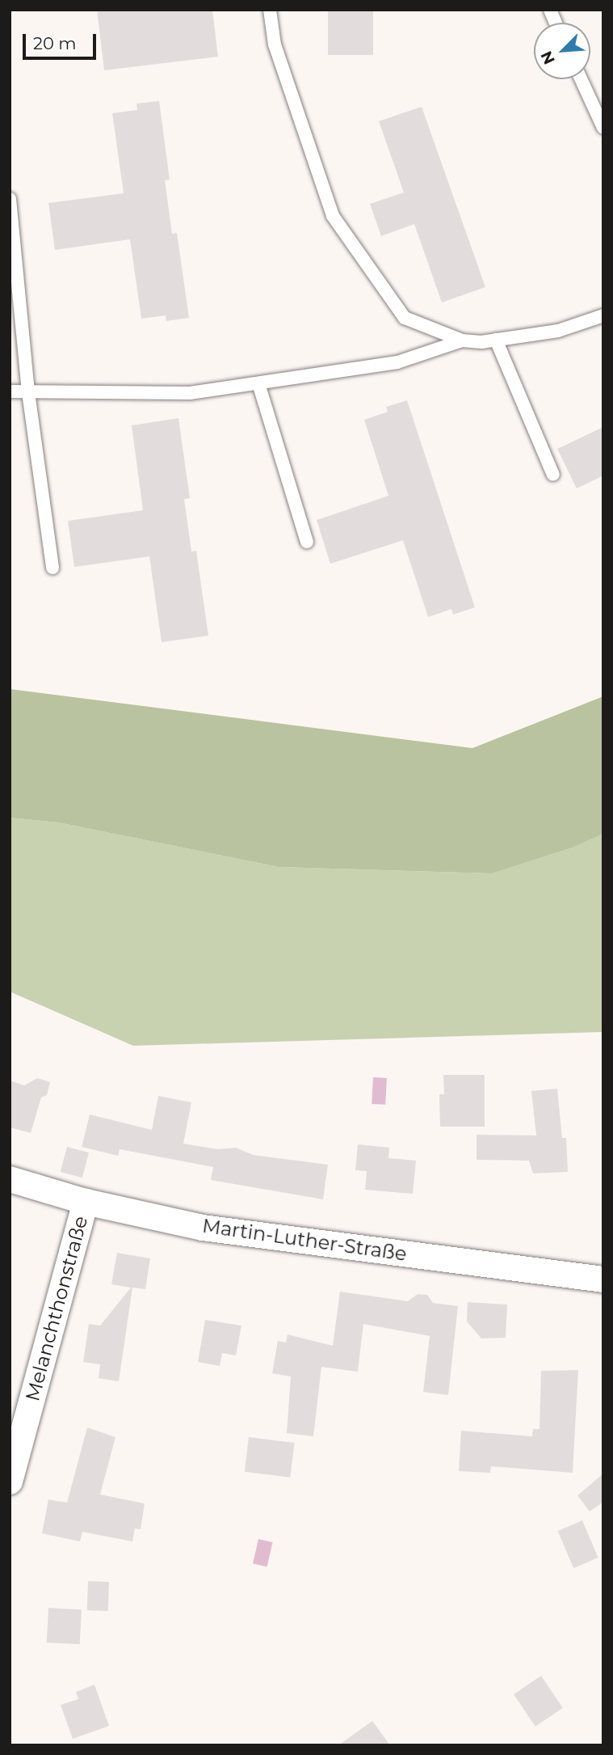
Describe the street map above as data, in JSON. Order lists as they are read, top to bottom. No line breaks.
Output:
{"streets":{"street":["Martin-Luther-Straße","Melanchthonstraße"]},"crossings":[["Martin-Luther-Straße","Melanchthonstraße"]],"scale_bar":"20 m","north":"bottom left"}
